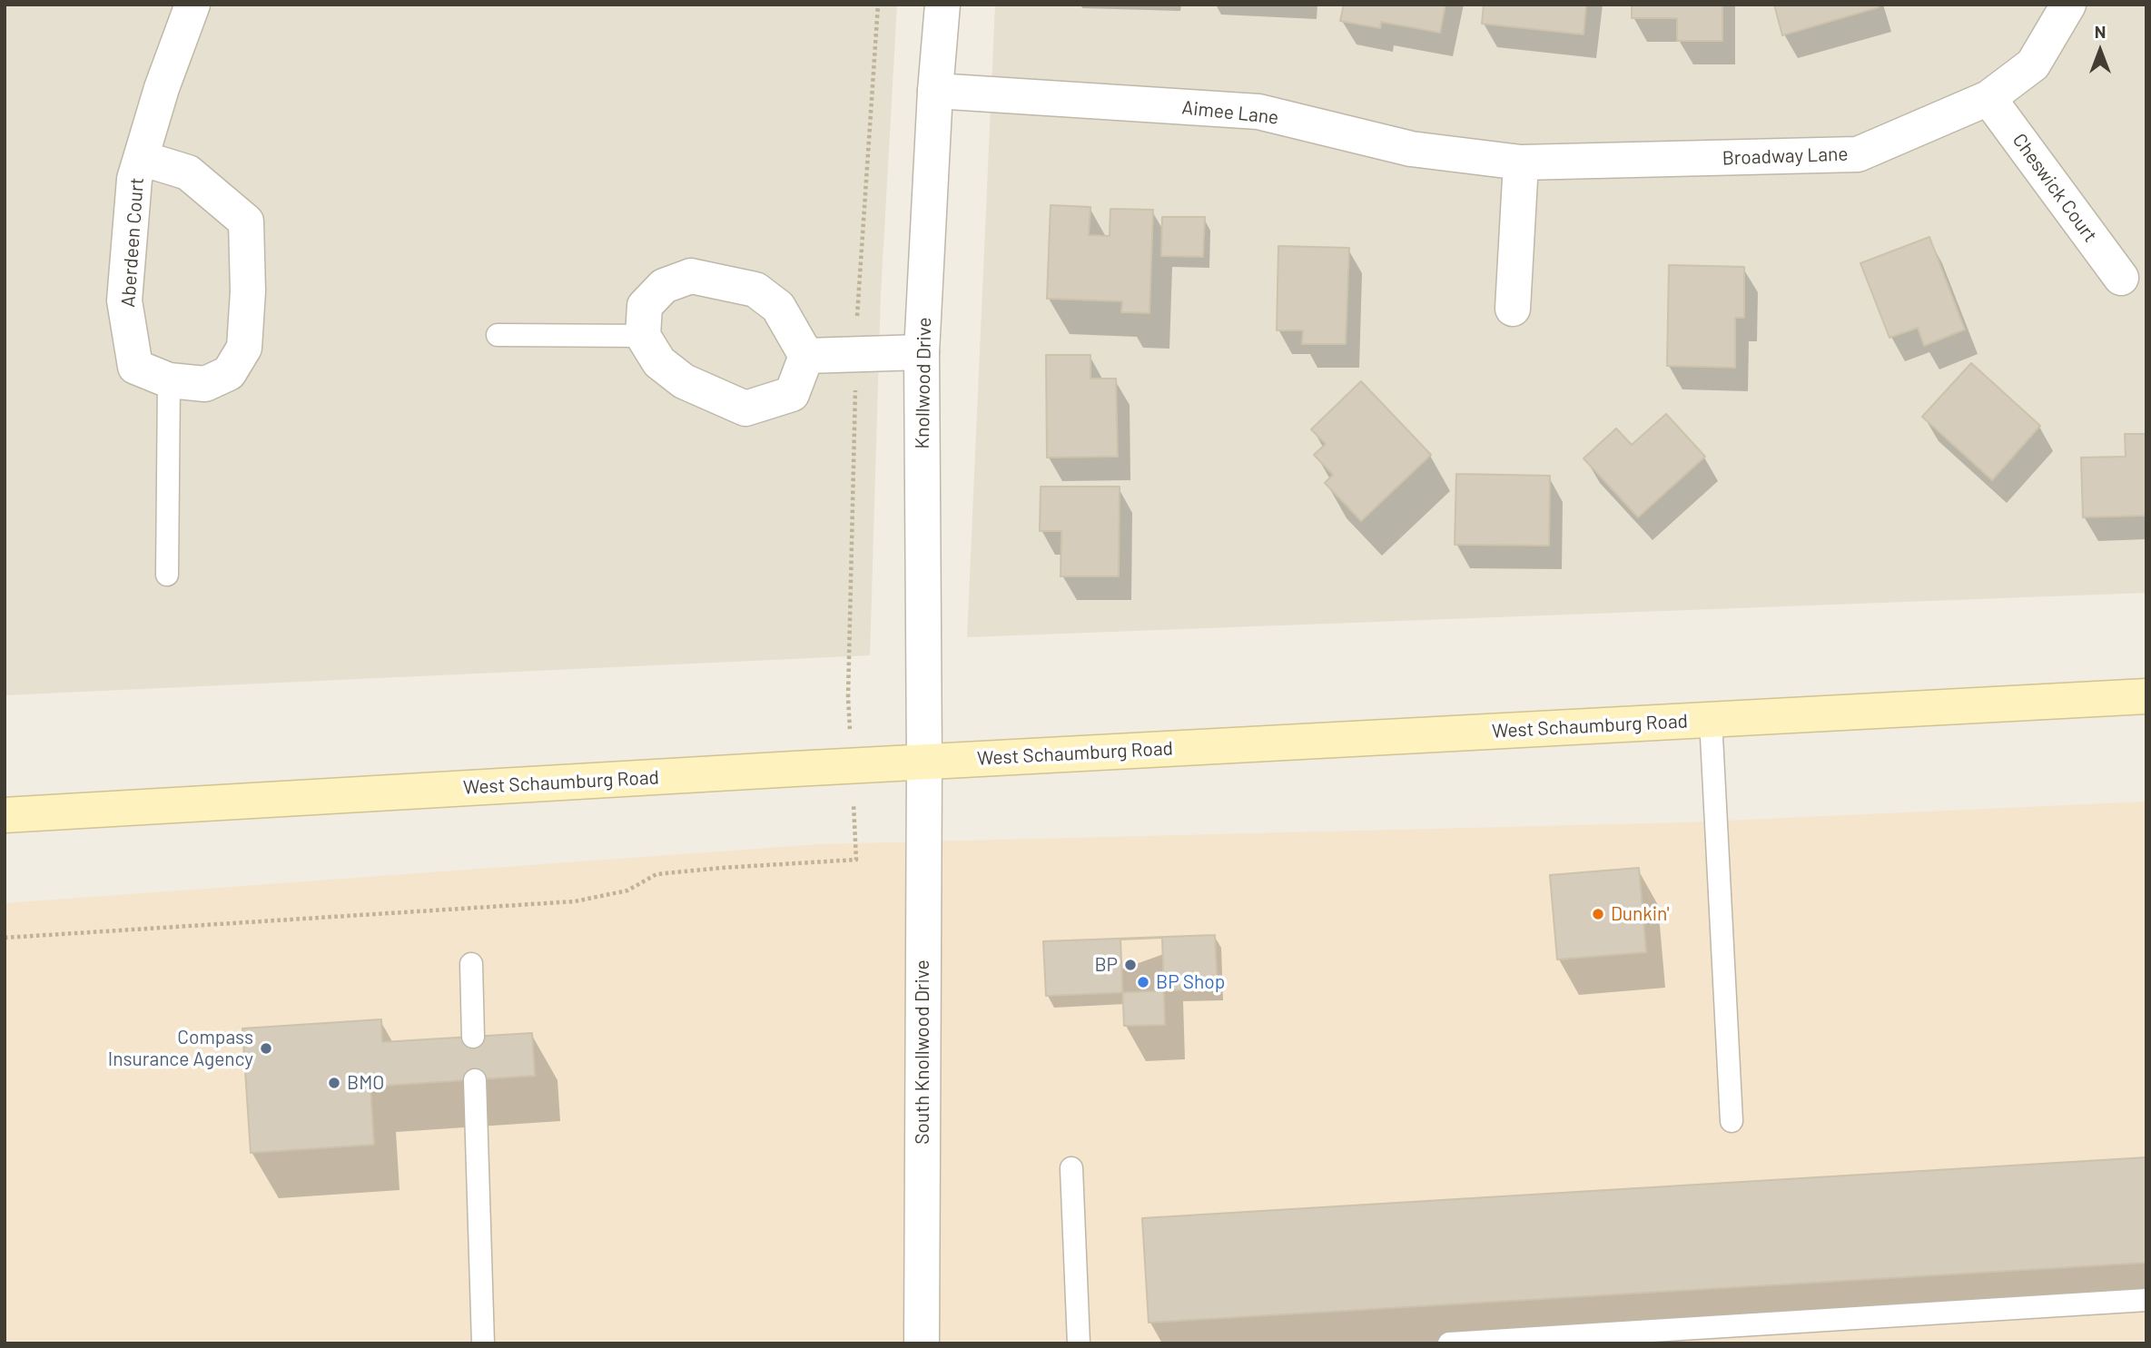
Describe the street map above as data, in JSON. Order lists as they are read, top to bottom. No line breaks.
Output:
{"streets":{"main road":["West Schaumburg Road"],"street":["Aimee Lane","Broadway Lane","Cheswick Court","Aberdeen Court","Knollwood Drive","South Knollwood Drive"]},"crossings":[["Aimee Lane","Broadway Lane"],["Aimee Lane","Knollwood Drive"],["Broadway Lane","Cheswick Court"],["Knollwood Drive","West Schaumburg Road"],["Knollwood Drive","South Knollwood Drive"],["West Schaumburg Road","South Knollwood Drive"]],"places":["Dunkin'","BP","BP Shop","Compass Insurance Agency","BMO"],"north":"top"}
